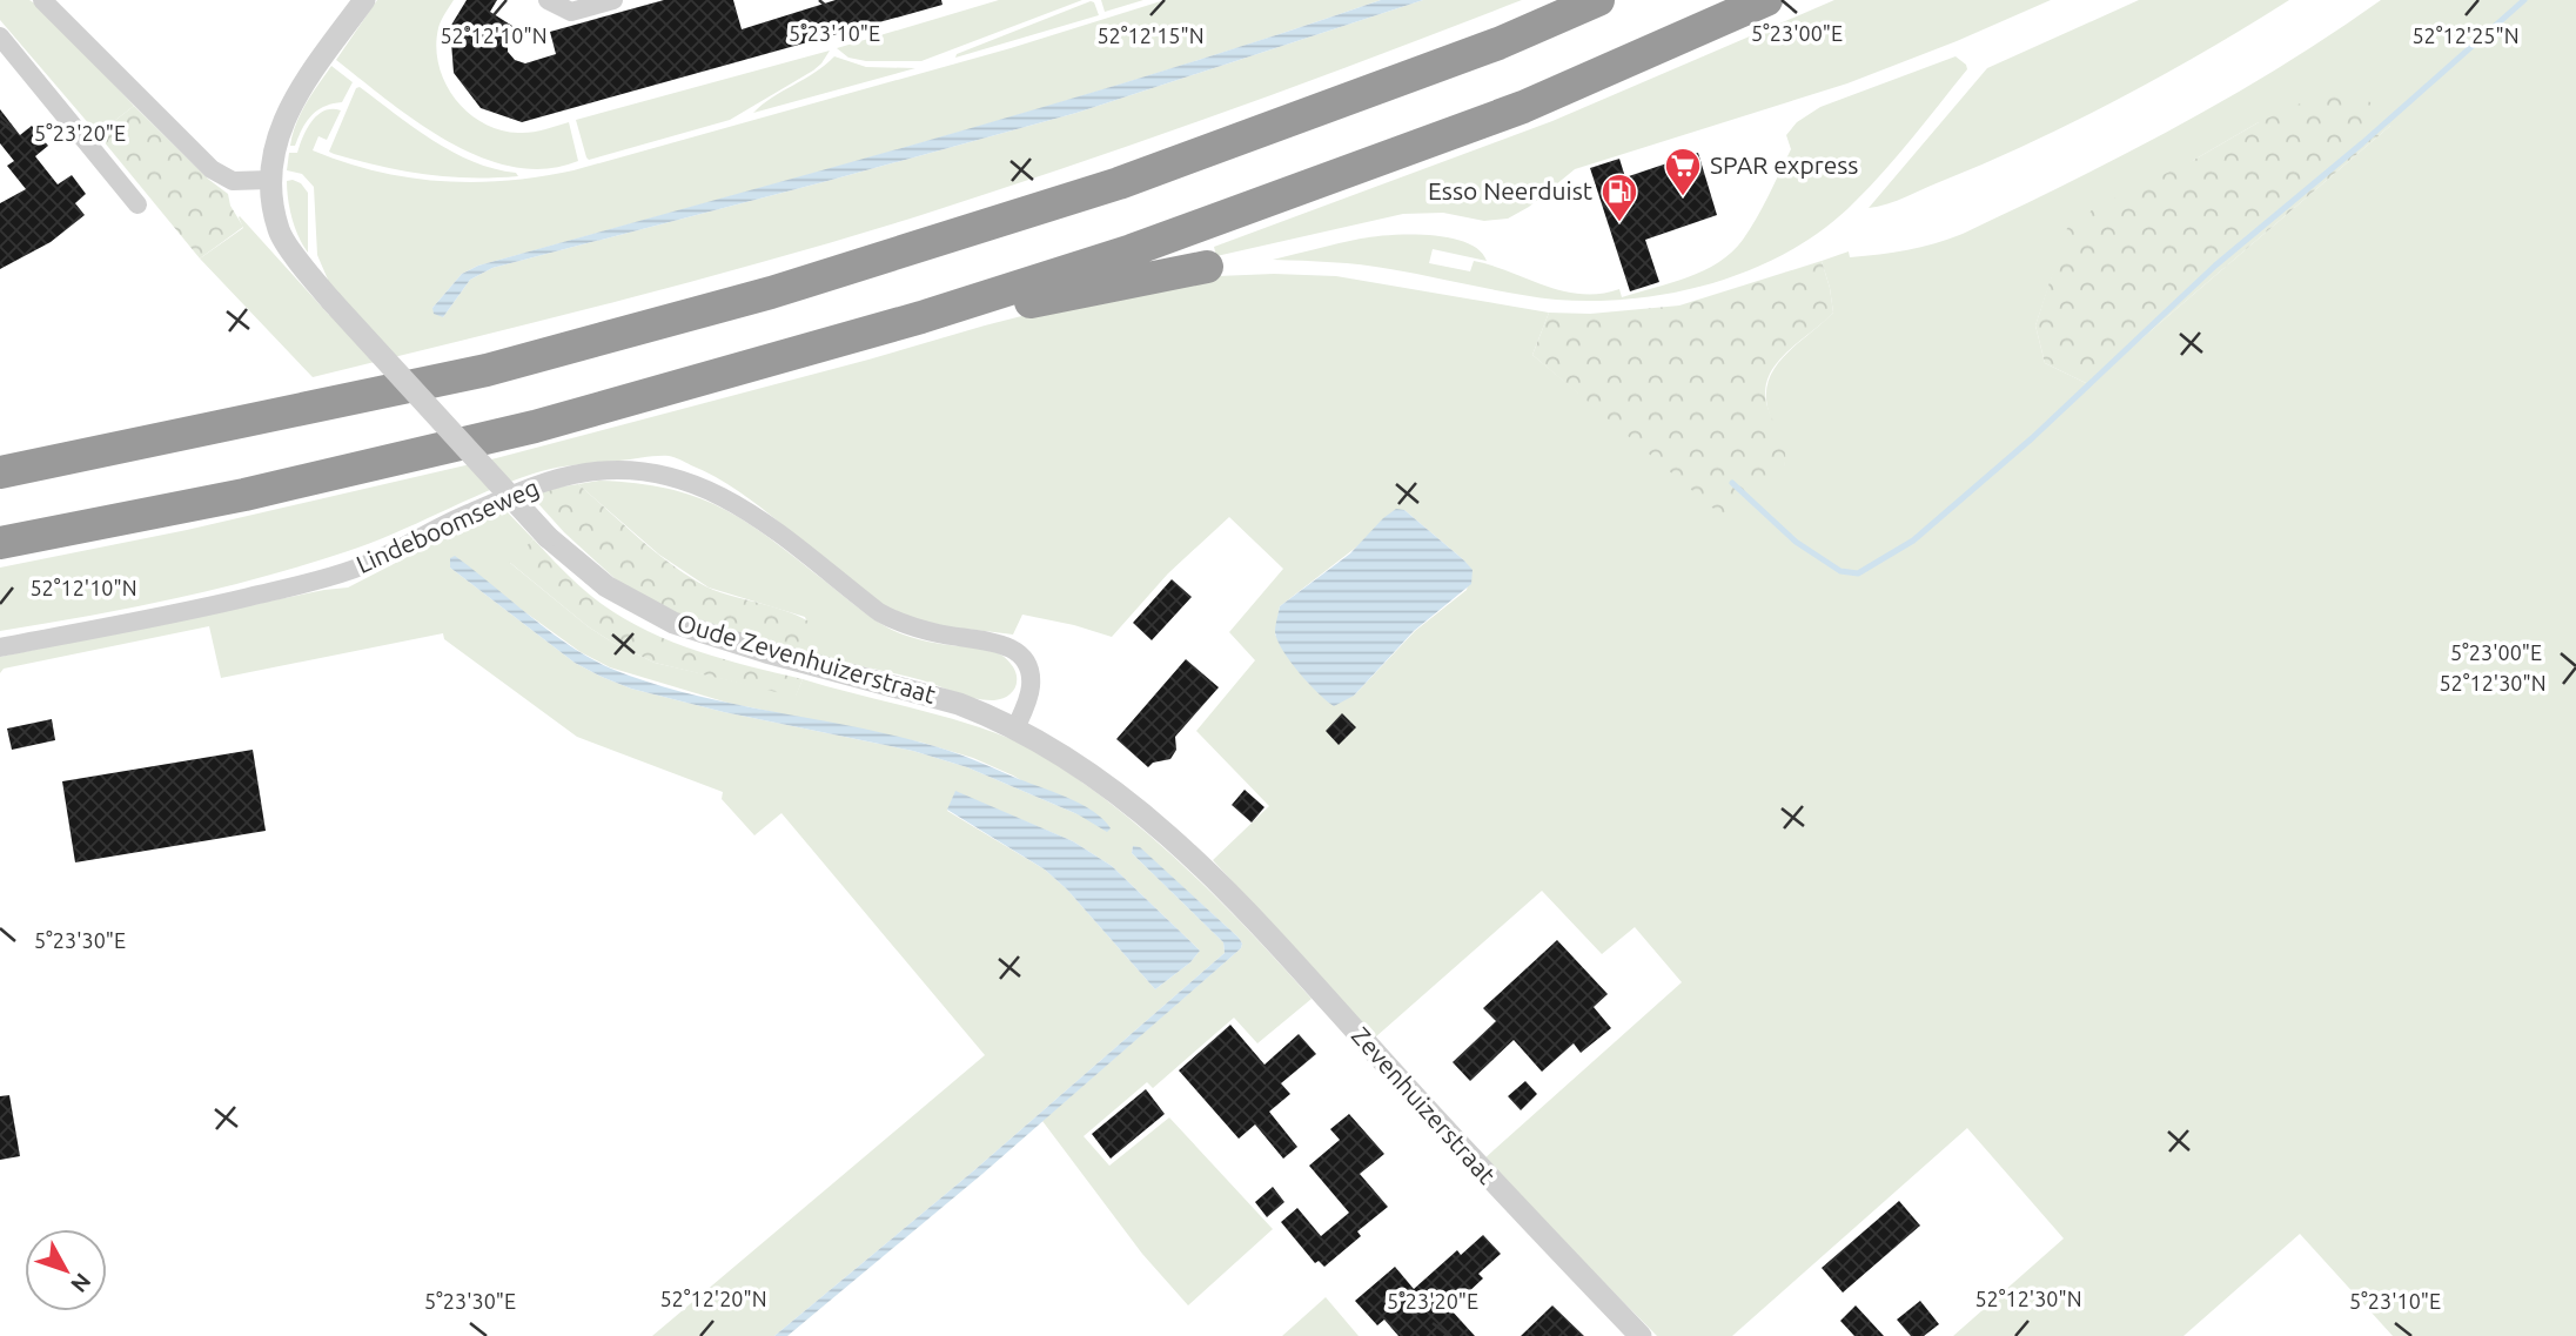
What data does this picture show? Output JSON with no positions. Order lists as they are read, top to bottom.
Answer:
{
  "streets": {
    "street": ["Lindeboomseweg", "Oude Zevenhuizerstraat", "Zevenhuizerstraat"]
  },
  "crossings": [
    ["Lindeboomseweg", "Oude Zevenhuizerstraat"],
    ["Oude Zevenhuizerstraat", "Zevenhuizerstraat"]
  ],
  "places": {
    "supermarket": ["SPAR express"],
    "fuel station": ["Esso Neerduist"]
  },
  "north": "bottom right",
  "coordinates": [
    "5°23'10\"E",
    "5°23'00\"E",
    "52°12'10\"N",
    "52°12'15\"N",
    "52°12'25\"N",
    "5°23'20\"E",
    "52°12'30\"N",
    "5°23'30\"E",
    "52°12'20\"N"
  ]
}
